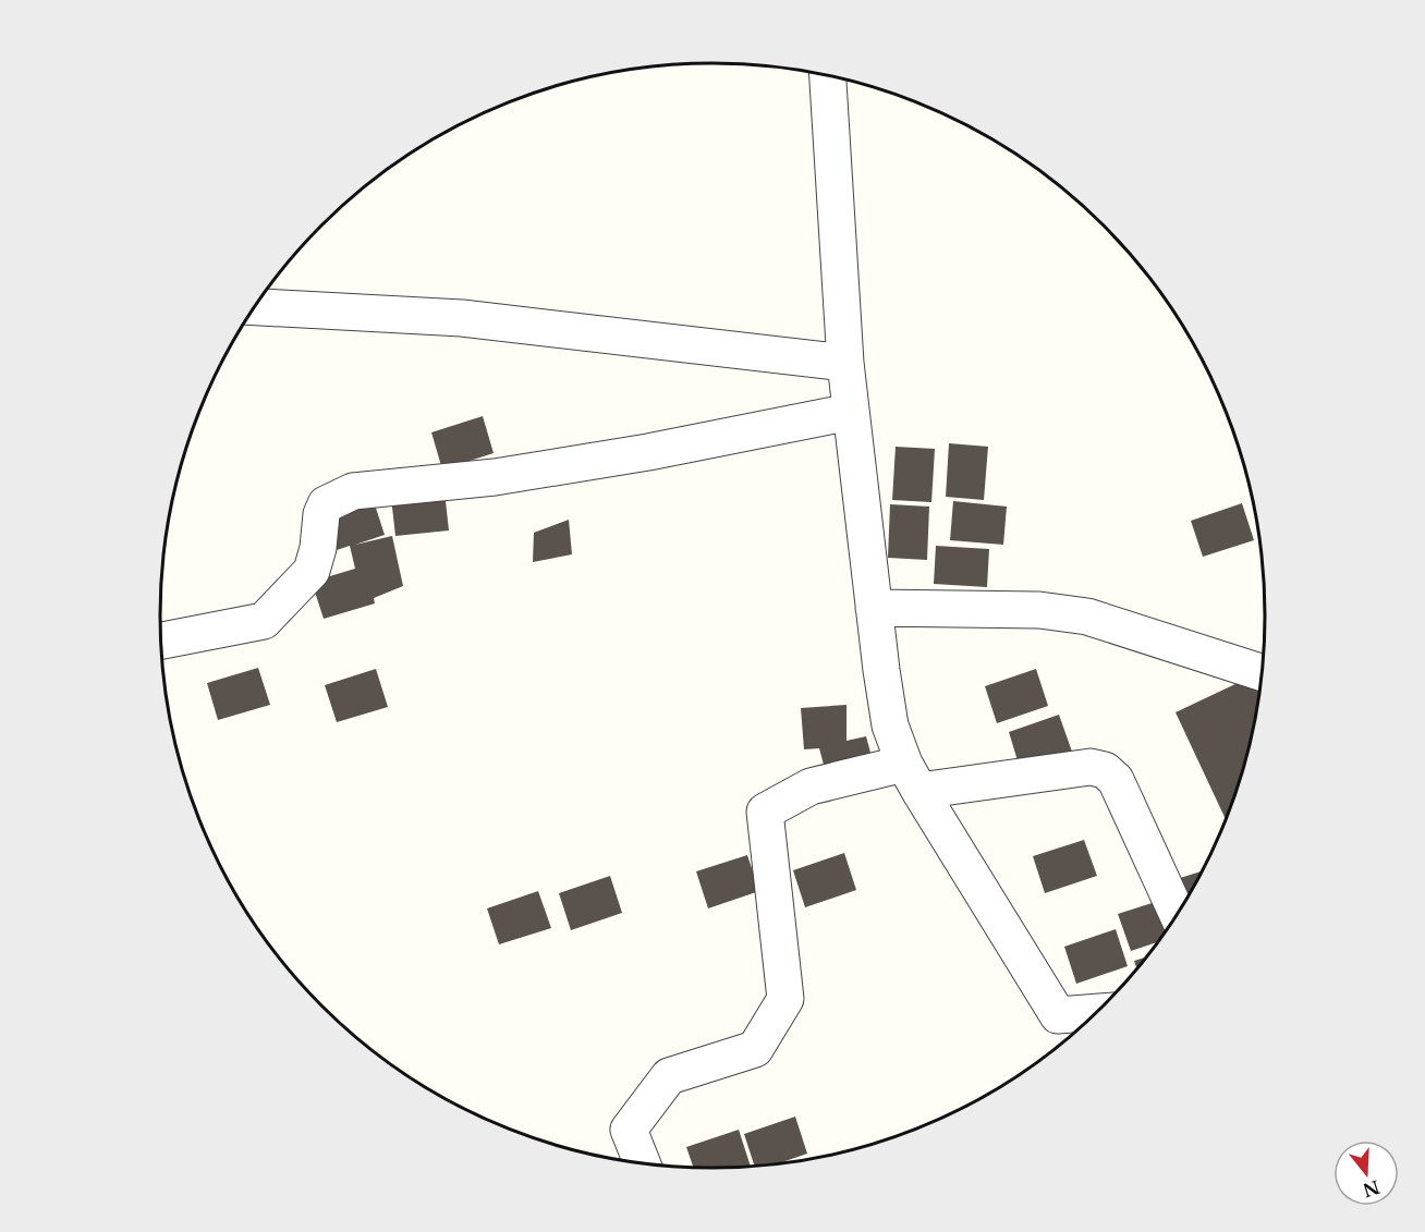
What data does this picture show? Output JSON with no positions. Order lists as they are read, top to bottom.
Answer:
{
  "north": "bottom"
}
